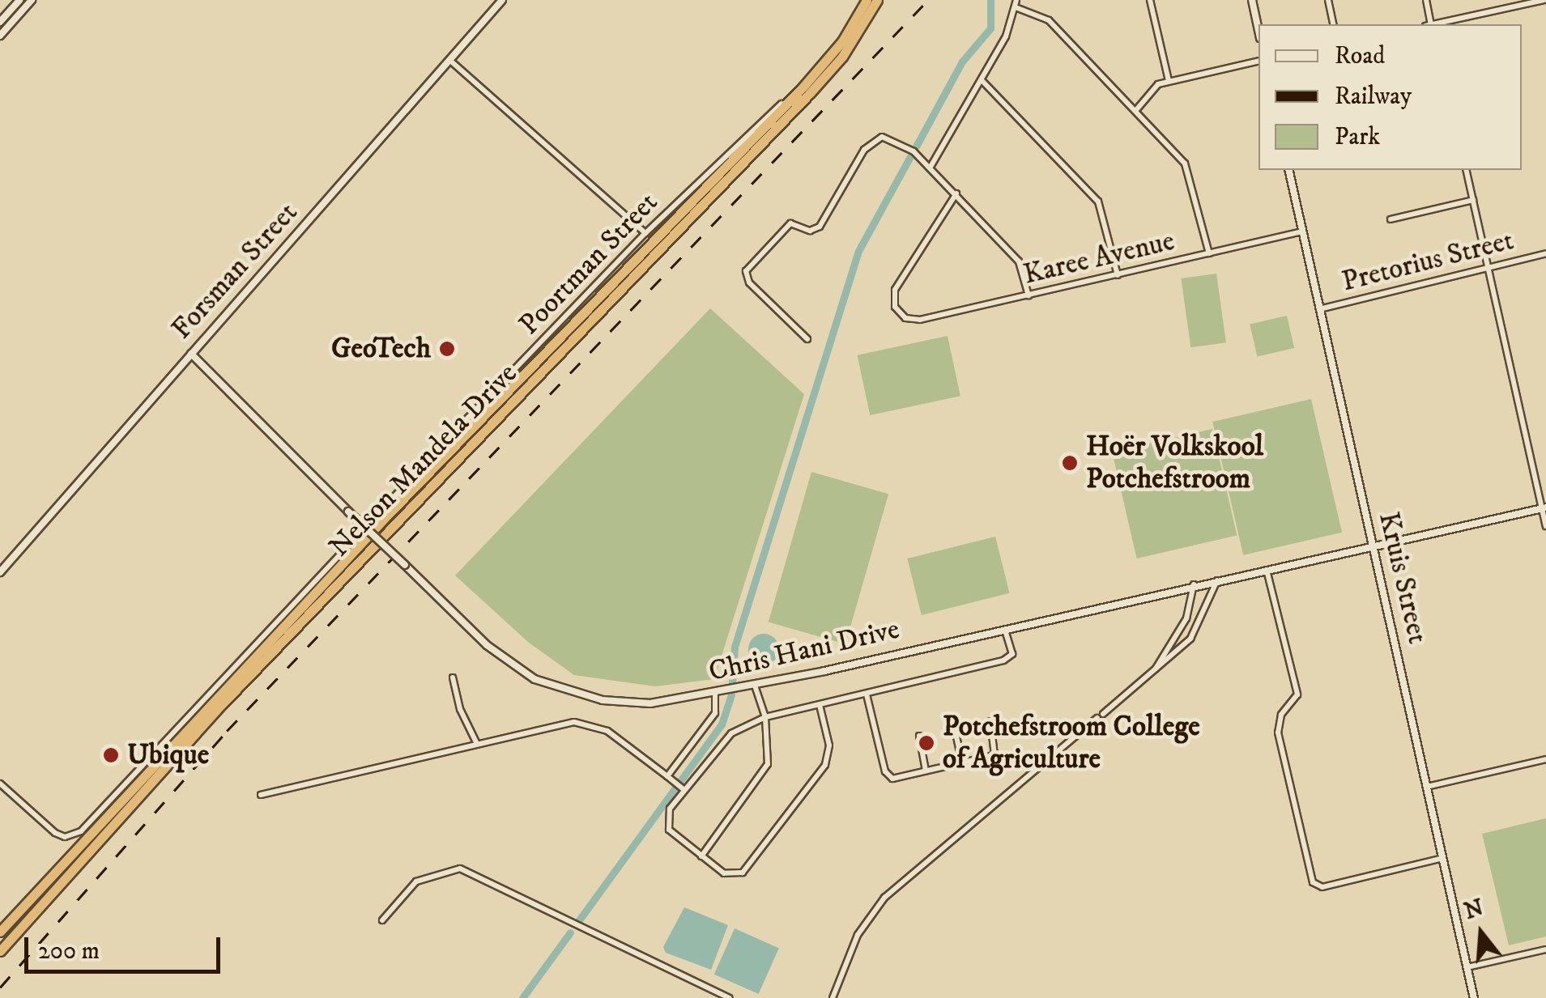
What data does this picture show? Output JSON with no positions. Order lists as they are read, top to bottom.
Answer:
{
  "streets": {
    "highway": ["Nelson Mandela Drive"],
    "street": [
      "Karee Avenue",
      "Pretorius Street",
      "Poortman Street",
      "Forsman Street",
      "Kruis Street",
      "Chris Hani Drive"
    ]
  },
  "crossings": [
    ["Karee Avenue", "Kruis Street"],
    ["Pretorius Street", "Kruis Street"],
    ["Poortman Street", "Nelson Mandela Drive"],
    ["Forsman Street", "Chris Hani Drive"],
    ["Kruis Street", "Chris Hani Drive"]
  ],
  "places": [
    "GeoTech",
    "Hoër Volkskool Potchefstroom",
    "Potchefstroom College of Agriculture",
    "Ubique"
  ],
  "legend": ["Road", "Railway", "Park"],
  "scale_bar": "200 m",
  "north": "top"
}
